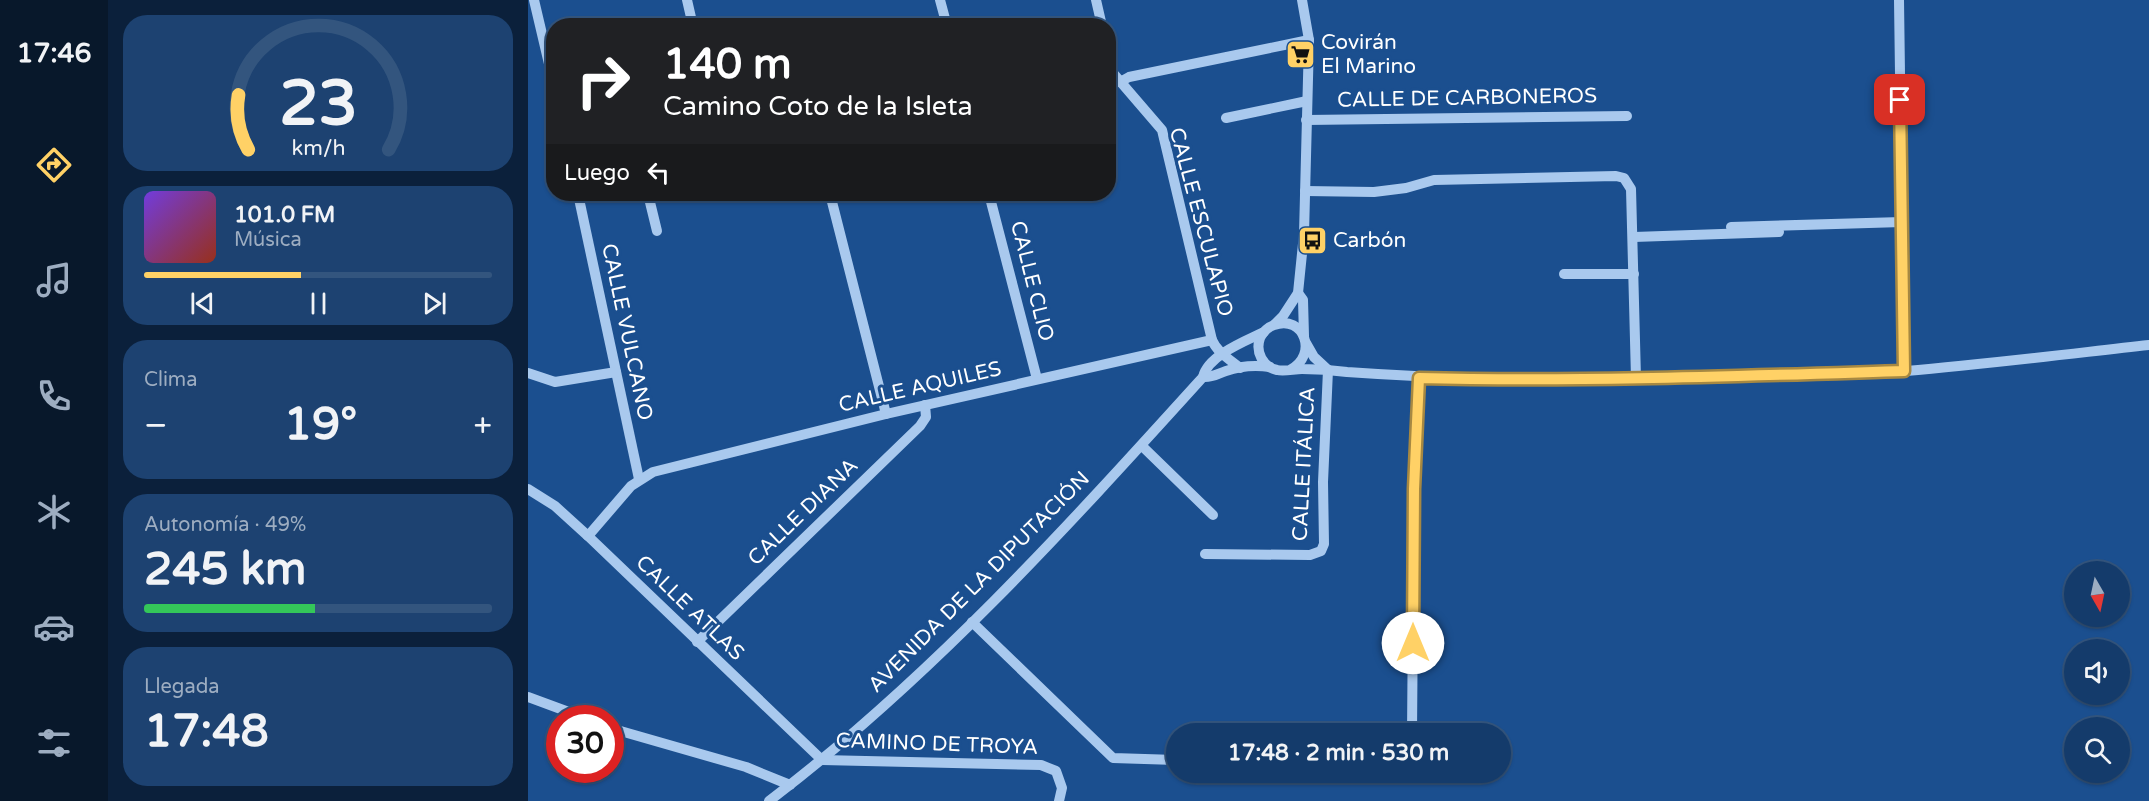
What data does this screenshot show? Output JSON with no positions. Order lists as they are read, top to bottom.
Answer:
{
  "streets": {
    "street": [
      "CALLE DE CARBONEROS",
      "CALLE ESCULAPIO",
      "CALLE CLIO",
      "CALLE VULCANO",
      "CALLE AQUILES",
      "CALLE ITÁLICA",
      "CALLE DIANA",
      "AVENIDA DE LA DIPUTACIÓN",
      "CALLE ATLAS",
      "CAMINO DE TROYA"
    ]
  },
  "crossings": [
    ["CALLE ESCULAPIO", "CALLE AQUILES"],
    ["CALLE ESCULAPIO", "AVENIDA DE LA DIPUTACIÓN"],
    ["CALLE CLIO", "CALLE AQUILES"],
    ["CALLE VULCANO", "CALLE AQUILES"],
    ["CALLE AQUILES", "CALLE DIANA"],
    ["CALLE DIANA", "CALLE ATLAS"],
    ["AVENIDA DE LA DIPUTACIÓN", "CALLE ATLAS"],
    ["AVENIDA DE LA DIPUTACIÓN", "CAMINO DE TROYA"],
    ["CALLE ATLAS", "CAMINO DE TROYA"]
  ],
  "places": {
    "supermarket": ["Covirán El Marino"],
    "bus stop": ["Carbón"]
  },
  "north": "bottom",
  "page": {
    "tabs": "17:46",
    "turn": ["140 m", "Camino Coto de la Isleta"],
    "then": "Luego",
    "song": ["101.0 FM", "Música"],
    "tile": [
      "Clima",
      ["Autonomía · 49%", "245 km"],
      ["Llegada", "17:48"]
    ],
    "heat": ["−", "19°", "+"],
    "limit": "30",
    "trip": "17:48 · 2 min · 530 m",
    "gauge": ["23", "km/h"]
  }
}
